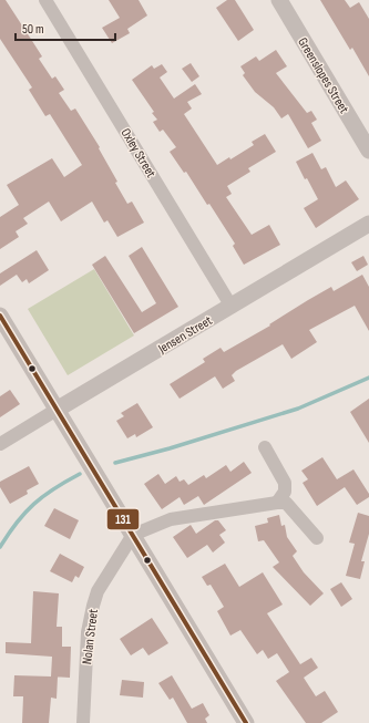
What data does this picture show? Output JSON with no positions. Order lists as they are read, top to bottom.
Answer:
{
  "streets": {
    "street": [
      "Greenslopes Street",
      "Oxley Street",
      "Jensen Street",
      "Nolan Street"
    ]
  },
  "crossings": [
    ["Oxley Street", "Jensen Street"]
  ],
  "lines": ["transit line 131"],
  "scale_bar": "50 m"
}
